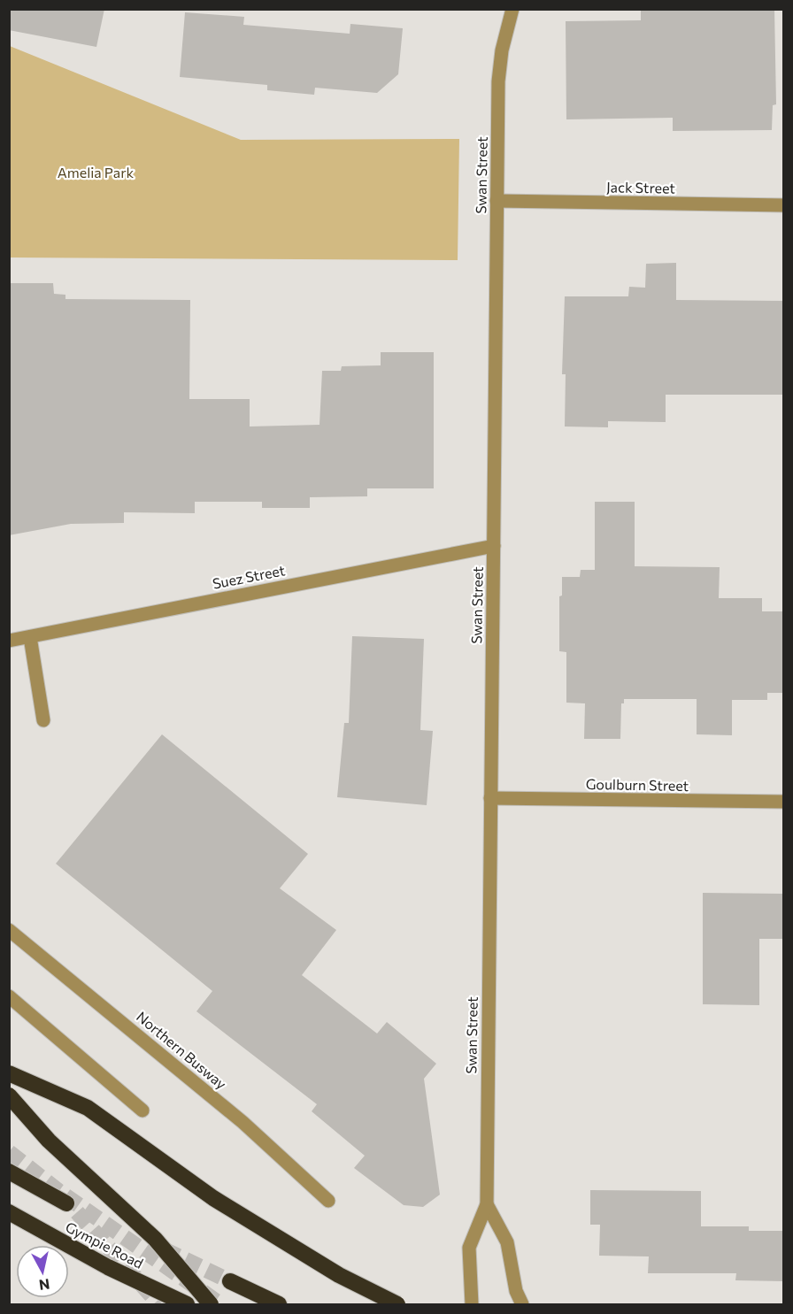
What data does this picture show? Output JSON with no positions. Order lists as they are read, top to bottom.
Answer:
{
  "streets": {
    "highway": ["Gympie Road"],
    "street": [
      "Swan Street",
      "Jack Street",
      "Suez Street",
      "Goulburn Street",
      "Northern Busway"
    ]
  },
  "crossings": [
    ["Swan Street", "Jack Street"],
    ["Swan Street", "Suez Street"],
    ["Swan Street", "Goulburn Street"]
  ],
  "parks": ["Amelia Park"],
  "north": "bottom"
}
